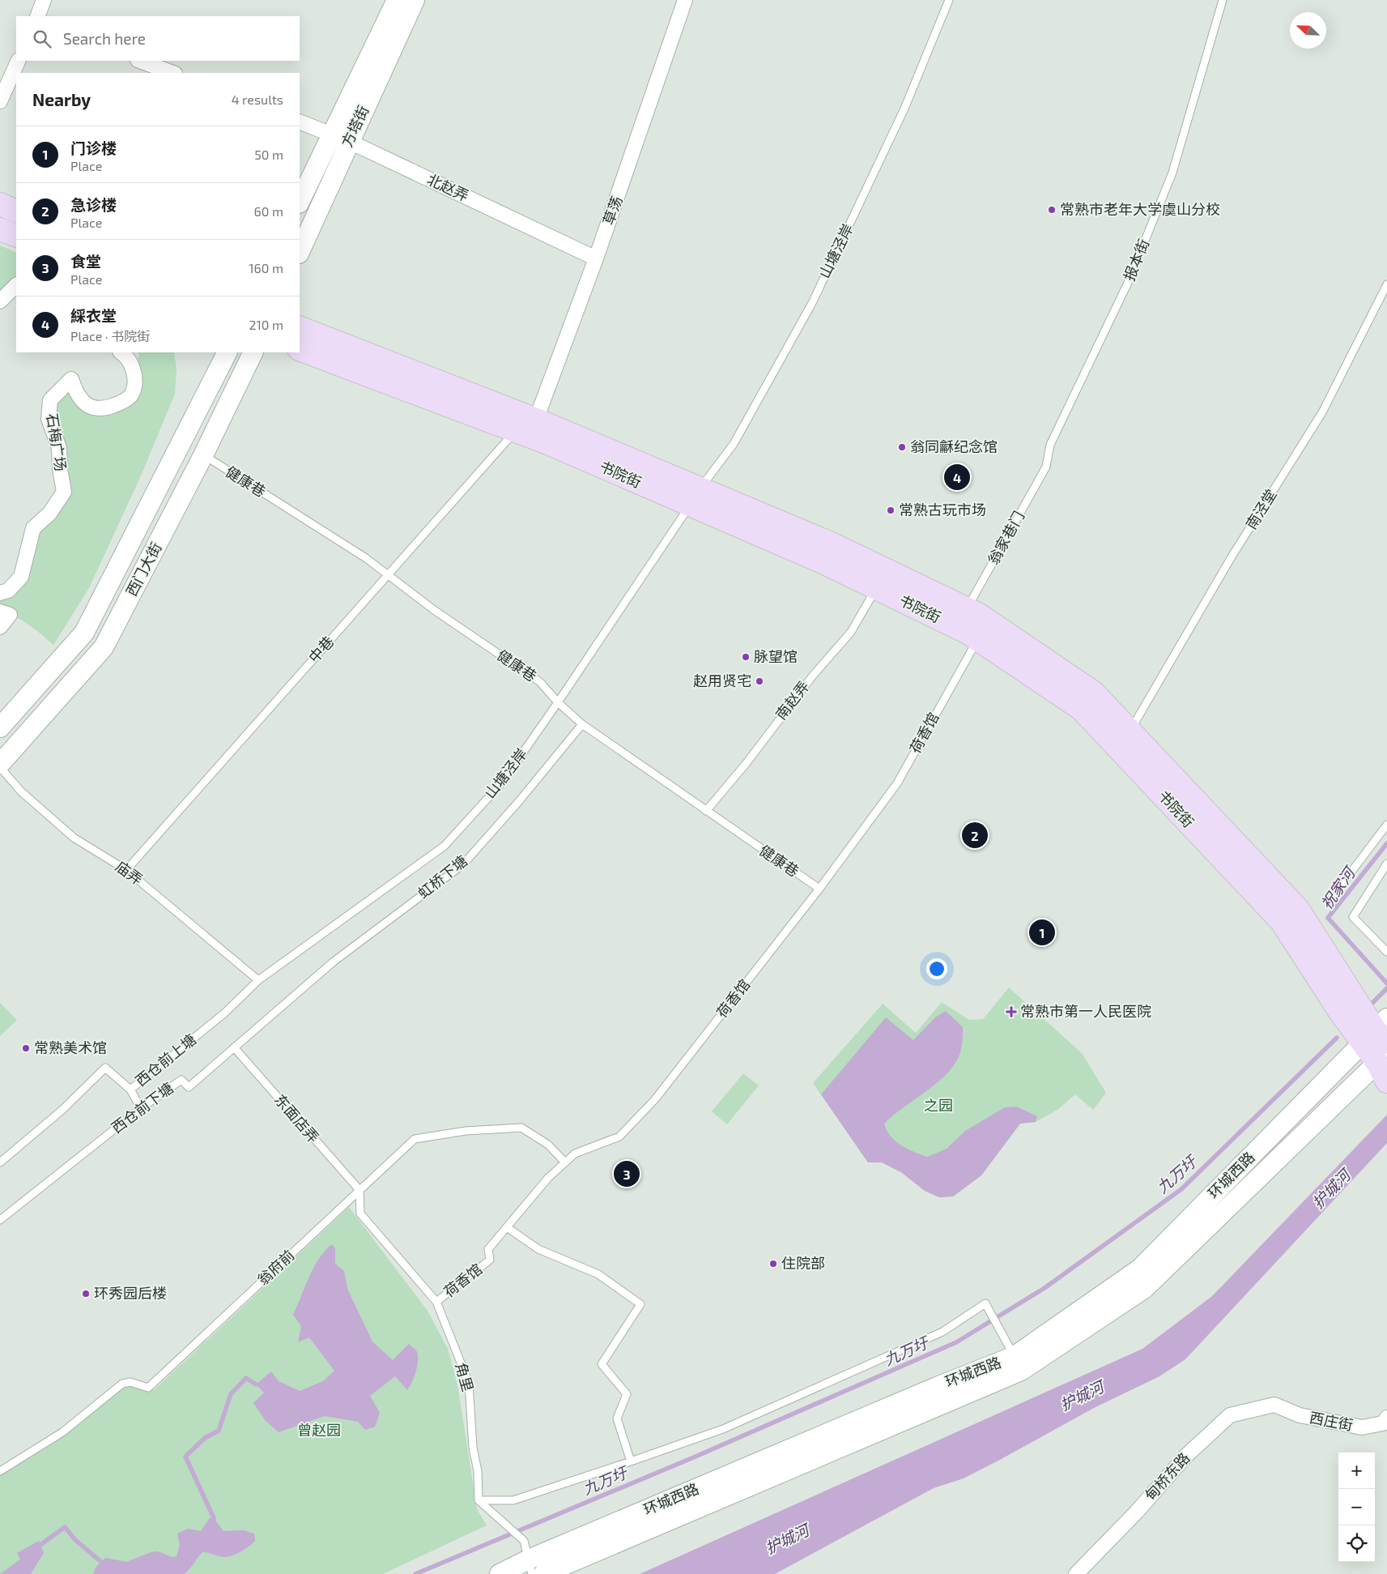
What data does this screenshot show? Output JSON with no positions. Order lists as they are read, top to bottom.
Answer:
{
  "streets": {
    "main road": [
      "方塔街",
      "书院街",
      "西门大街",
      "环城西路"
    ],
    "street": [
      "北赵弄",
      "草荡",
      "石梅广场",
      "西庄街",
      "甸桥东路"
    ],
    "lane": [
      "山塘泾岸",
      "报本街",
      "健康巷",
      "南泾堂",
      "翁家巷门",
      "中巷",
      "南赵弄",
      "荷香馆",
      "庙弄",
      "虹桥下塘",
      "西仓前上塘",
      "西仓前下塘",
      "东面店弄",
      "翁府前",
      "角里"
    ]
  },
  "crossings": [
    ["方塔街", "北赵弄"],
    ["北赵弄", "草荡"],
    ["草荡", "书院街"],
    ["山塘泾岸", "书院街"],
    ["山塘泾岸", "健康巷"],
    ["山塘泾岸", "庙弄"],
    ["山塘泾岸", "西仓前上塘"],
    ["报本街", "翁家巷门"],
    ["书院街", "南泾堂"],
    ["书院街", "翁家巷门"],
    ["书院街", "中巷"],
    ["书院街", "南赵弄"],
    ["书院街", "荷香馆"],
    ["书院街", "环城西路"],
    ["健康巷", "西门大街"],
    ["健康巷", "中巷"],
    ["健康巷", "南赵弄"],
    ["健康巷", "荷香馆"],
    ["健康巷", "虹桥下塘"],
    ["中巷", "庙弄"],
    ["荷香馆", "翁府前"],
    ["荷香馆", "角里"],
    ["庙弄", "西仓前上塘"],
    ["虹桥下塘", "西仓前下塘"],
    ["西仓前下塘", "东面店弄"],
    ["东面店弄", "翁府前"],
    ["东面店弄", "角里"],
    ["翁府前", "角里"],
    ["西庄街", "甸桥东路"]
  ],
  "water": ["祝家河", "九万圩", "护城河"],
  "parks": ["之园", "曾赵园"],
  "places": {
    "other": [
      "常熟市老年大学虞山分校",
      "翁同龢纪念馆",
      "常熟古玩市场",
      "脉望馆",
      "赵用贤宅",
      "常熟美术馆",
      "住院部",
      "环秀园后楼"
    ],
    "health": ["常熟市第一人民医院"]
  },
  "north": "top left",
  "page": {
    "search": "Search here",
    "heading": ["Nearby", "4 results"],
    "list": [
      {
        "mark": "1",
        "name": "门诊楼",
        "note": "Place",
        "value": "50 m"
      },
      {
        "mark": "2",
        "name": "急诊楼",
        "note": "Place",
        "value": "60 m"
      },
      {
        "mark": "3",
        "name": "食堂",
        "note": "Place",
        "value": "160 m"
      },
      {
        "mark": "4",
        "name": "綵衣堂",
        "note": "Place · 书院街",
        "value": "210 m"
      }
    ],
    "pins": [
      "4",
      "2",
      "1",
      "3"
    ],
    "map_buttons": ["+", "−"]
  }
}
